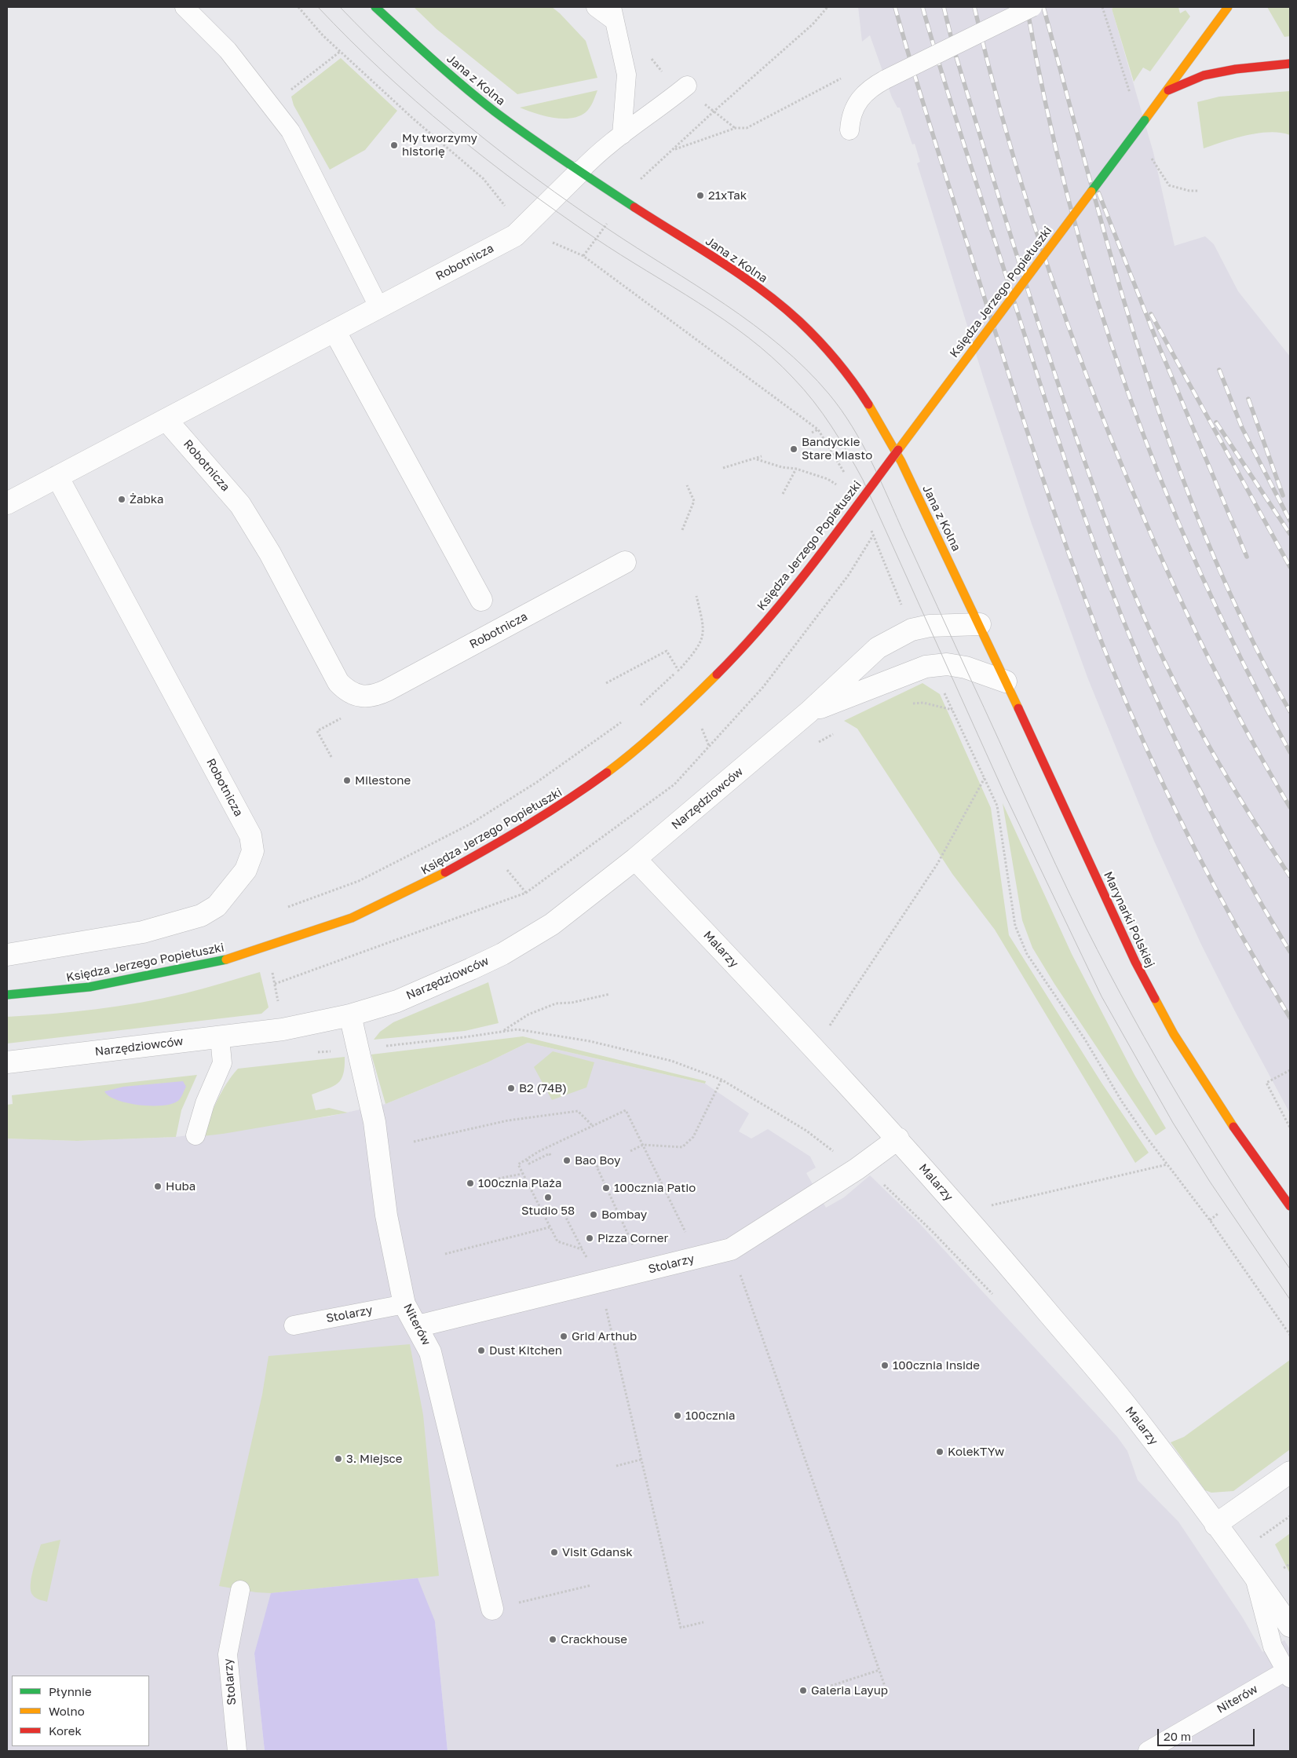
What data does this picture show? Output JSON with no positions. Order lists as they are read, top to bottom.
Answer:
{
  "streets": {
    "street": [
      "Jana z Kolna",
      "Robotnicza",
      "Księdza Jerzego Popiełuszki",
      "Narzędziowców",
      "Marynarki Polskiej",
      "Malarzy",
      "Stolarzy",
      "Niterów"
    ]
  },
  "crossings": [
    ["Jana z Kolna", "Robotnicza"],
    ["Jana z Kolna", "Narzędziowców"],
    ["Jana z Kolna", "Marynarki Polskiej"],
    ["Narzędziowców", "Marynarki Polskiej"],
    ["Narzędziowców", "Malarzy"],
    ["Narzędziowców", "Niterów"],
    ["Malarzy", "Stolarzy"],
    ["Stolarzy", "Niterów"]
  ],
  "places": [
    "My tworzymy historię",
    "21xTak",
    "Bandyckie Stare Miasto",
    "Żabka",
    "Milestone",
    "B2 (74B)",
    "Bao Boy",
    "100cznia Plaża",
    "Huba",
    "100cznia Patio",
    "Studio 58",
    "Bombay",
    "Pizza Corner",
    "Grid Arthub",
    "Dust Kitchen",
    "100cznia Inside",
    "100cznia",
    "KolekTYw",
    "3. Miejsce",
    "Visit Gdansk",
    "Crackhouse",
    "Galeria Layup"
  ],
  "legend": ["Płynnie", "Wolno", "Korek"],
  "scale_bar": "20 m"
}
